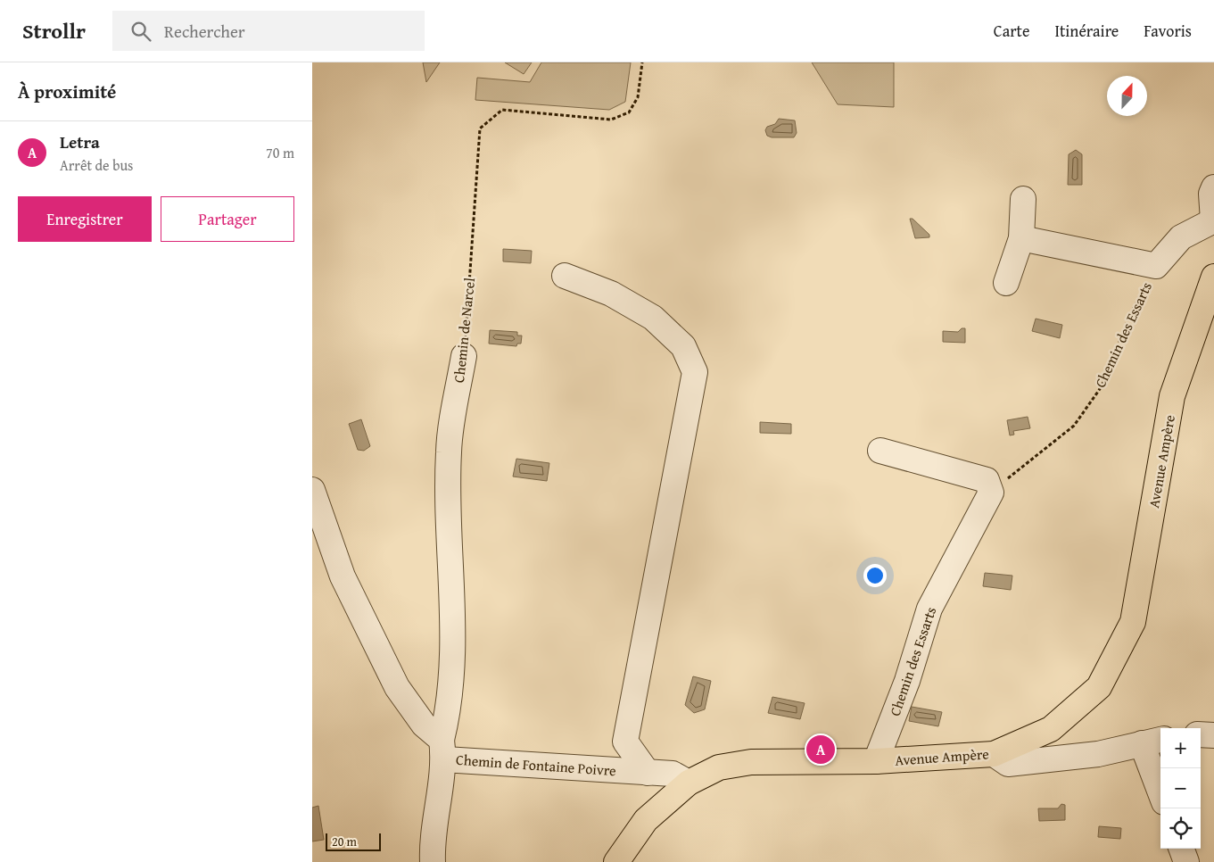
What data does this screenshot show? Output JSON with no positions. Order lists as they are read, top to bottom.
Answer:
{
  "streets": {
    "main road": ["Avenue Ampère"],
    "street": ["Chemin de Narcel", "Chemin des Essarts", "Chemin de Fontaine Poivre"]
  },
  "crossings": [
    ["Chemin de Narcel", "Chemin de Fontaine Poivre"],
    ["Chemin des Essarts", "Avenue Ampère"],
    ["Avenue Ampère", "Chemin de Fontaine Poivre"]
  ],
  "scale_bar": "20 m",
  "north": "top",
  "page": {
    "header": "Strollr",
    "search": "Rechercher",
    "nav": ["Carte", "Itinéraire", "Favoris"],
    "heading": "À proximité",
    "list": [
      {
        "mark": "A",
        "name": "Letra",
        "note": "Arrêt de bus",
        "value": "70 m"
      }
    ],
    "buttons": ["Enregistrer", "Partager"],
    "map_buttons": ["+", "−"],
    "pins": "A",
    "scale": "20 m"
  }
}
